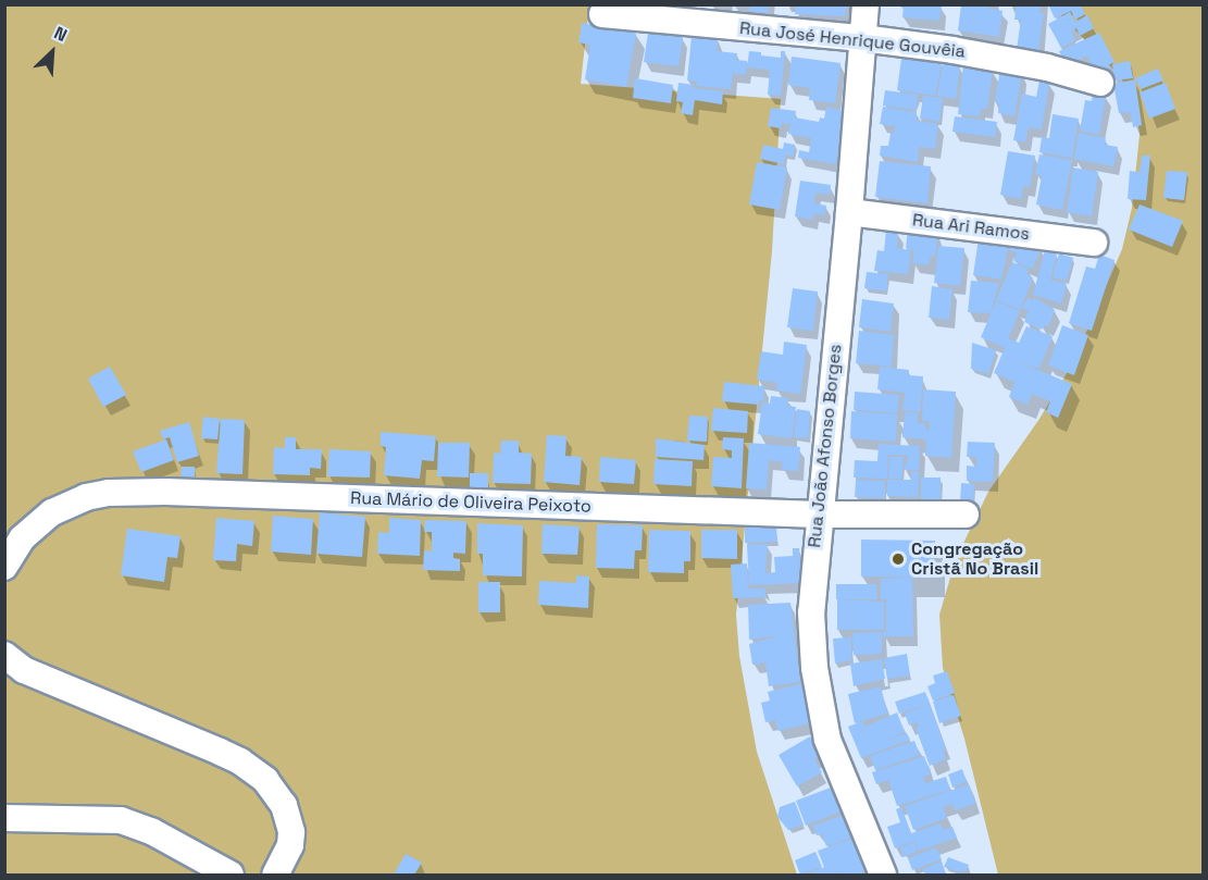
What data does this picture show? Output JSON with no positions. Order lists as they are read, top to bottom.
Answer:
{
  "streets": {
    "street": [
      "Rua José Henrique Gouvêia",
      "Rua Ari Ramos",
      "Rua João Afonso Borges",
      "Rua Mário de Oliveira Peixoto"
    ]
  },
  "crossings": [
    ["Rua José Henrique Gouvêia", "Rua João Afonso Borges"],
    ["Rua Ari Ramos", "Rua João Afonso Borges"],
    ["Rua João Afonso Borges", "Rua Mário de Oliveira Peixoto"]
  ],
  "places": ["Congregação Cristã No Brasil"],
  "north": "top right"
}
